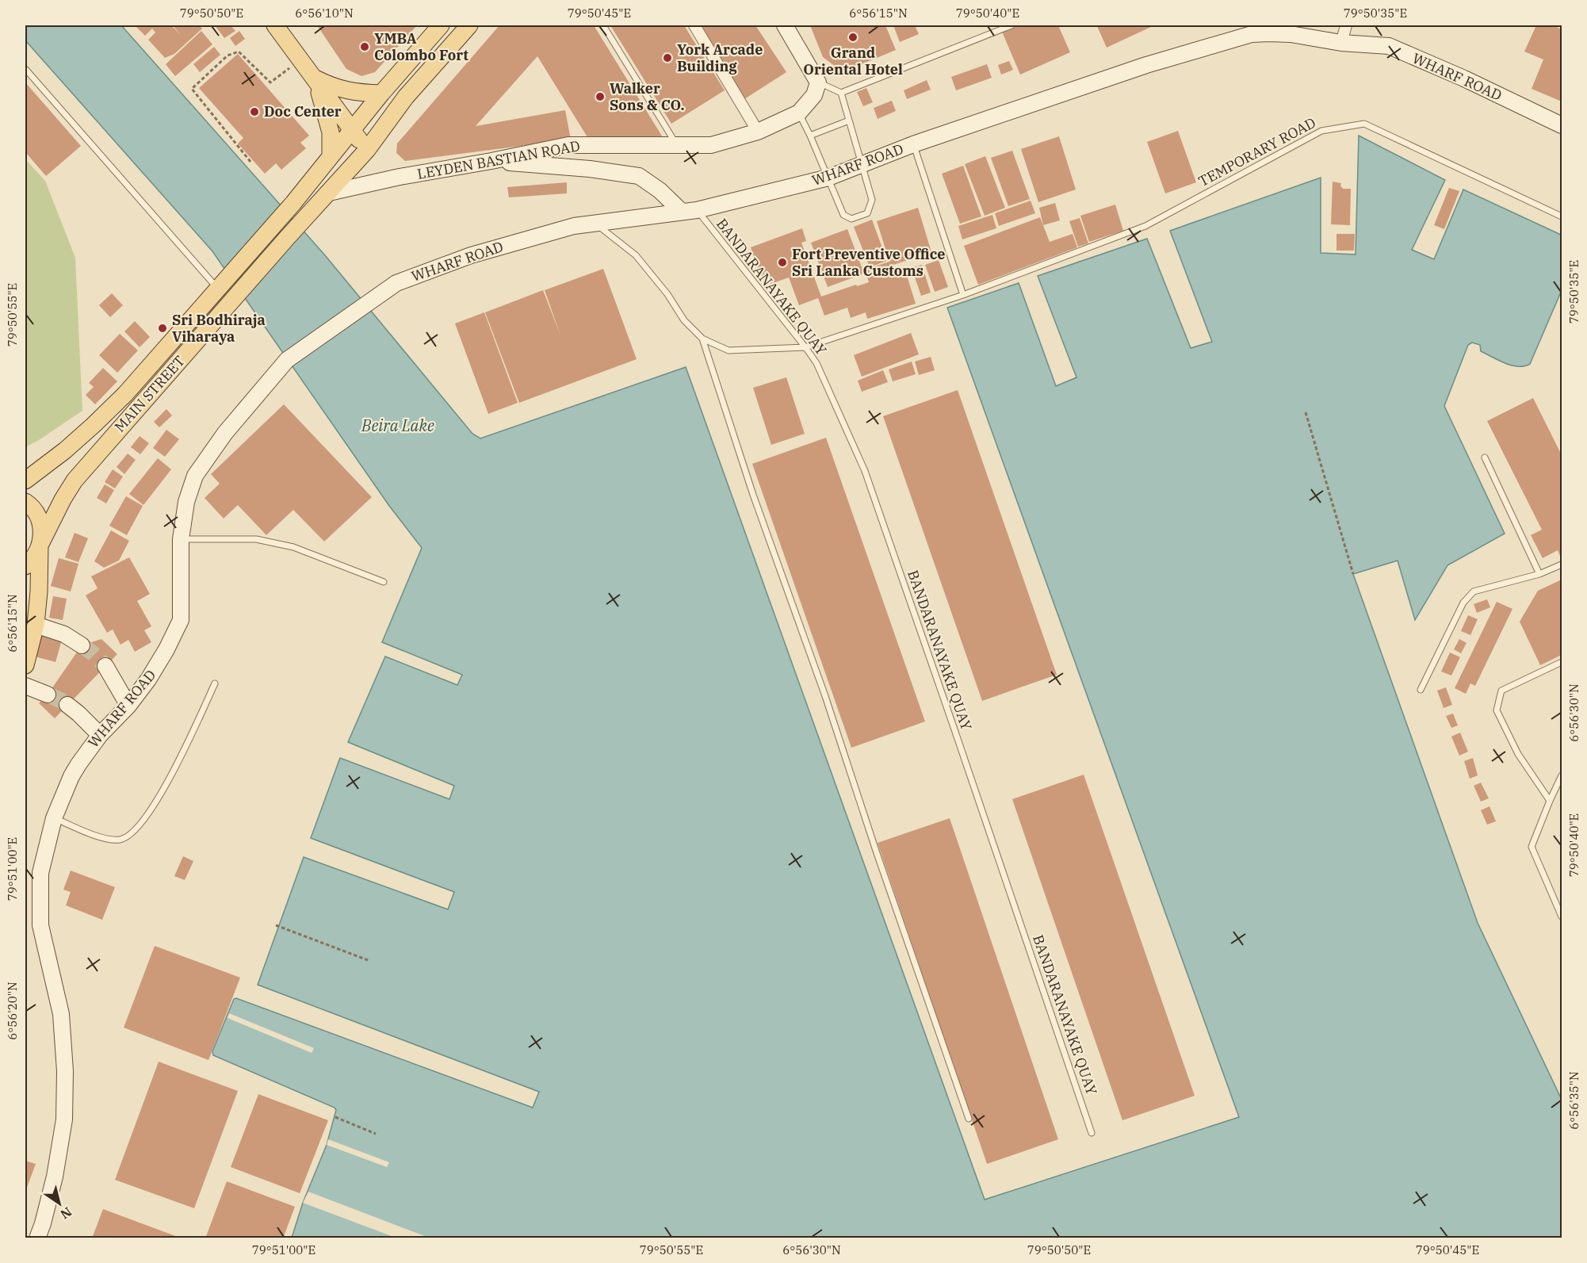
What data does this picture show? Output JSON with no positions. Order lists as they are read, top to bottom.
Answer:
{
  "streets": {
    "main road": ["WHARF ROAD", "LEYDEN BASTIAN ROAD", "MAIN STREET"],
    "lane": ["TEMPORARY ROAD", "BANDARANAYAKE QUAY"]
  },
  "crossings": [
    ["WHARF ROAD", "BANDARANAYAKE QUAY"],
    ["TEMPORARY ROAD", "BANDARANAYAKE QUAY"],
    ["LEYDEN BASTIAN ROAD", "MAIN STREET"]
  ],
  "water": ["Beira Lake"],
  "places": [
    "Grand Oriental Hotel",
    "YMBA Colombo Fort",
    "York Arcade Building",
    "Walker Sons & CO.",
    "Doc Center",
    "Fort Preventive Office Sri Lanka Customs",
    "Sri Bodhiraja Viharaya"
  ],
  "north": "bottom right",
  "coordinates": [
    "79°50'50\"E",
    "6°56'10\"N",
    "79°50'45\"E",
    "6°56'15\"N",
    "79°50'40\"E",
    "79°50'35\"E",
    "79°50'55\"E",
    "6°56'30\"N",
    "79°51'00\"E",
    "6°56'20\"N",
    "6°56'35\"N"
  ]
}
